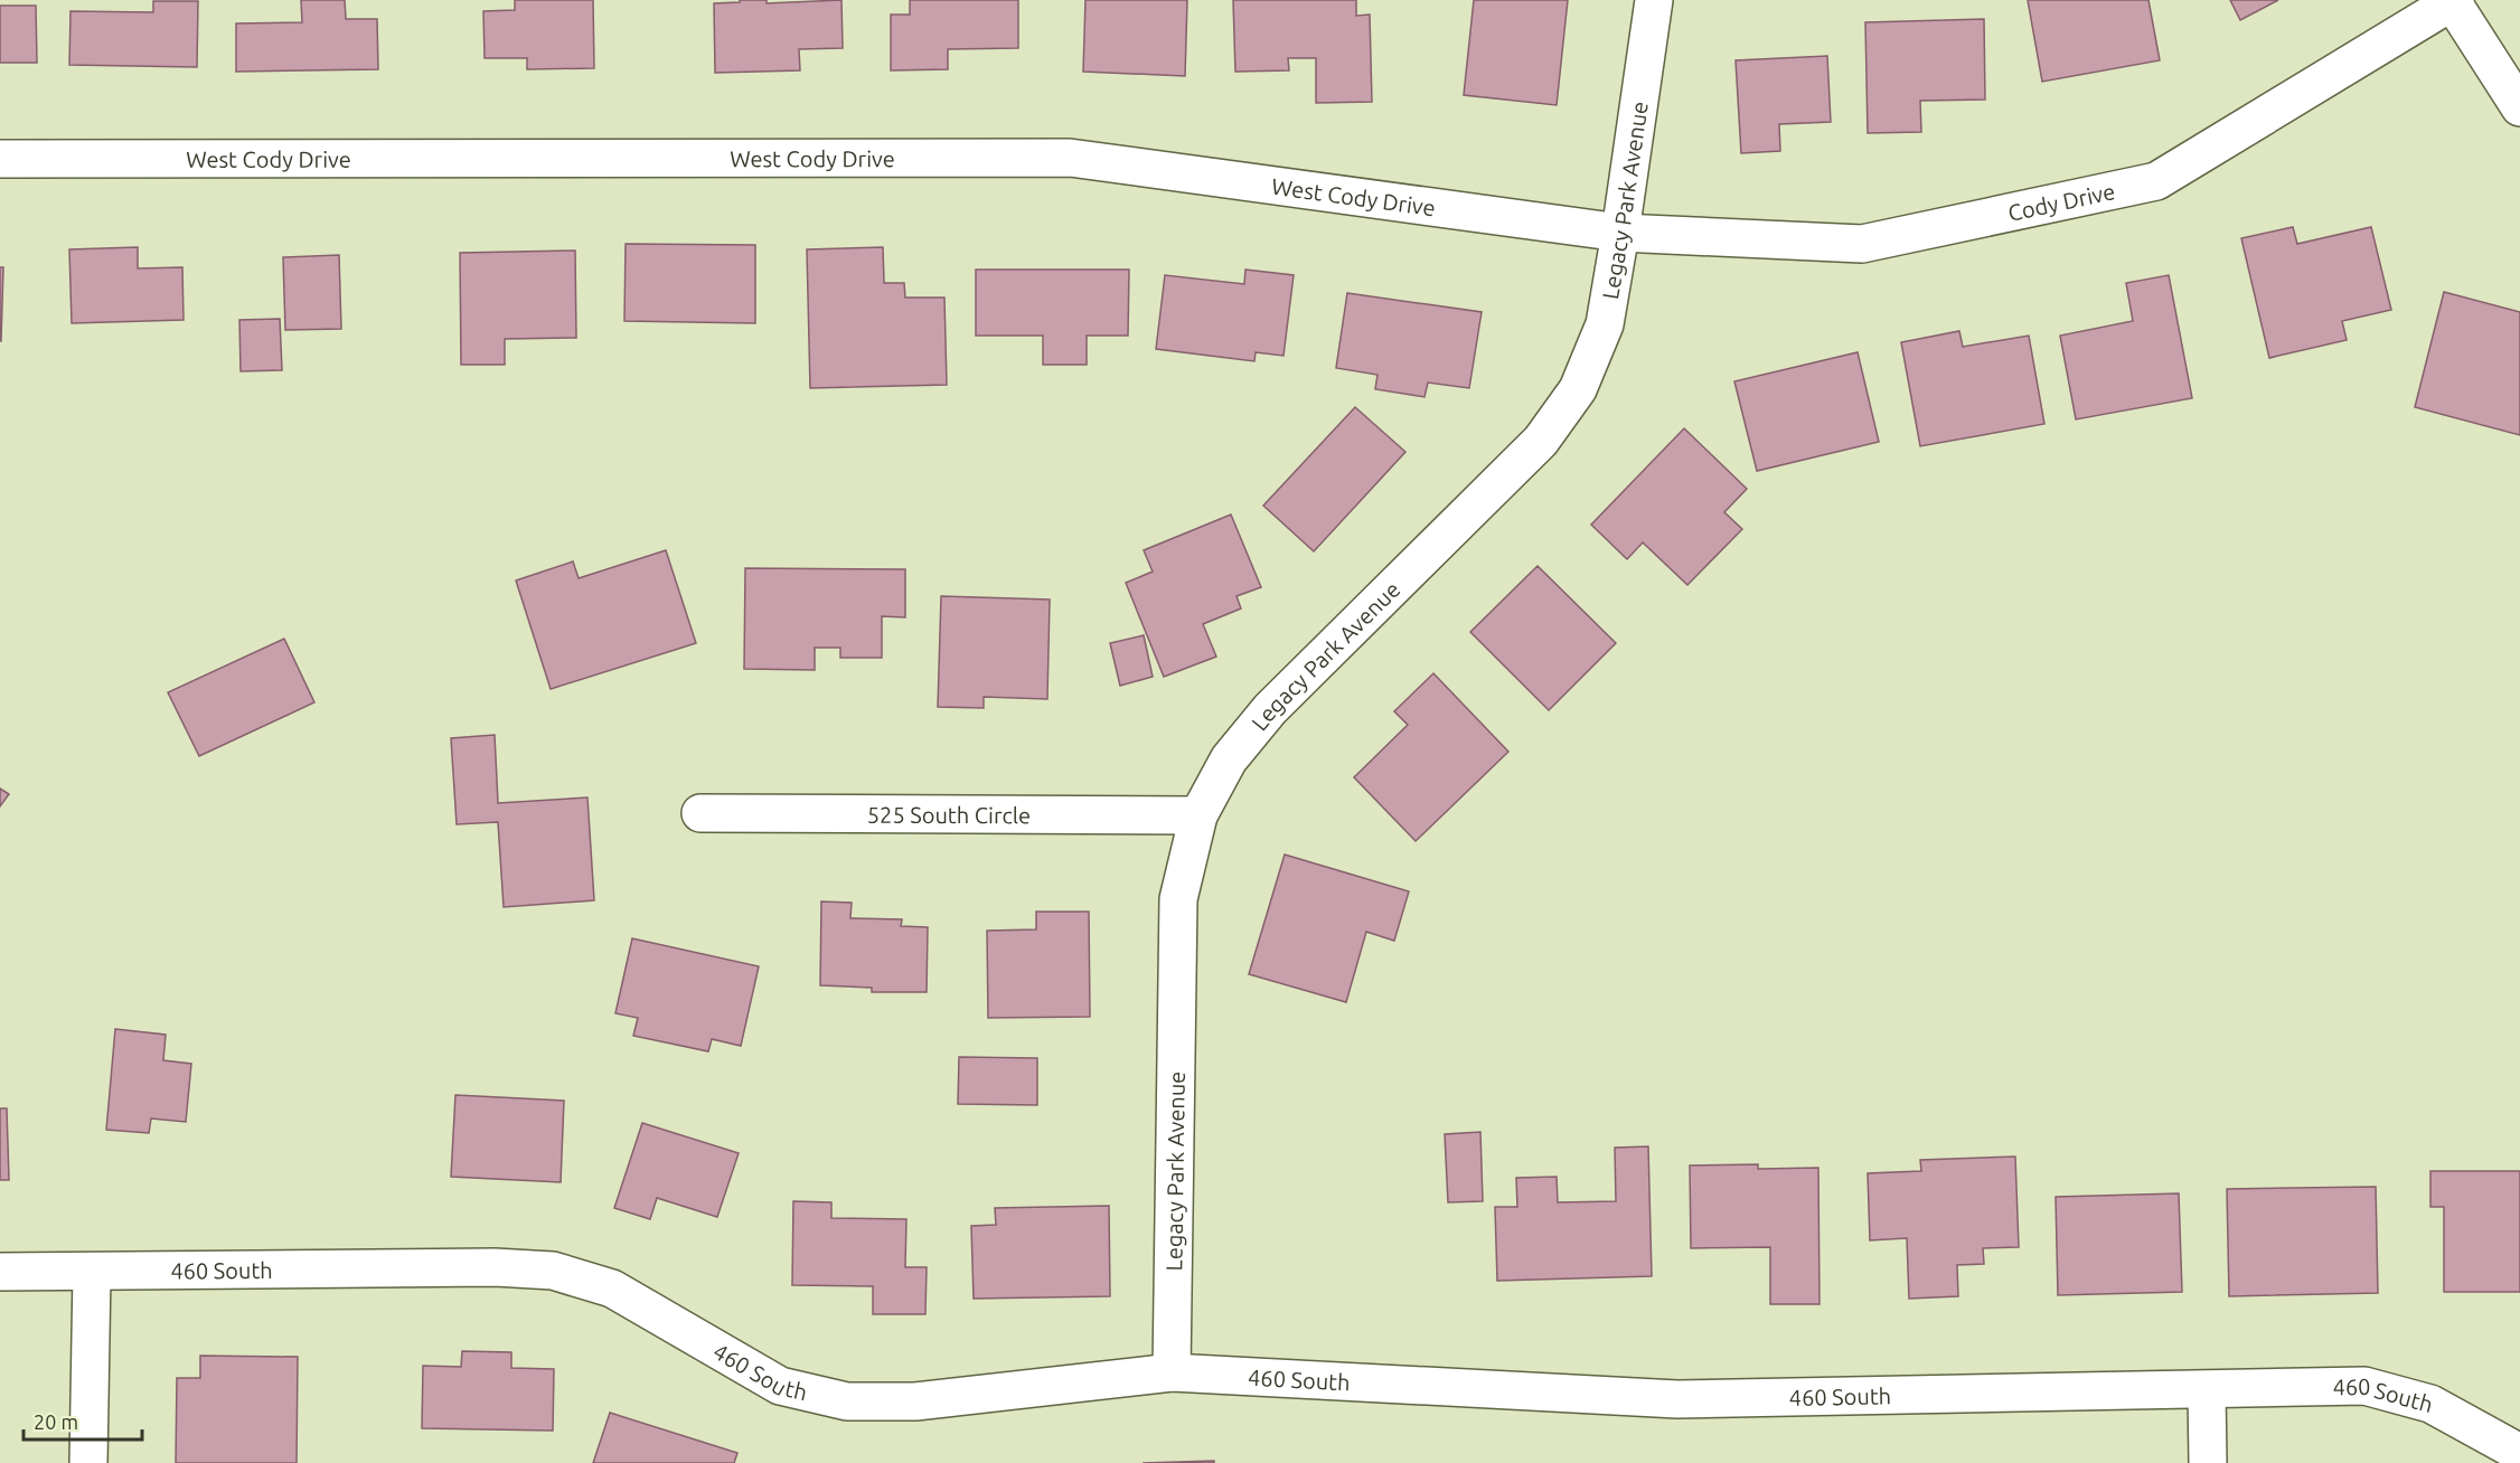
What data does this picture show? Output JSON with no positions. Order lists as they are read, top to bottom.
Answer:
{
  "streets": {
    "street": [
      "West Cody Drive",
      "Legacy Park Avenue",
      "Cody Drive",
      "525 South Circle",
      "460 South"
    ]
  },
  "crossings": [
    ["West Cody Drive", "Legacy Park Avenue"],
    ["West Cody Drive", "Cody Drive"],
    ["Legacy Park Avenue", "Cody Drive"],
    ["Legacy Park Avenue", "525 South Circle"],
    ["Legacy Park Avenue", "460 South"]
  ],
  "scale_bar": "20 m"
}
